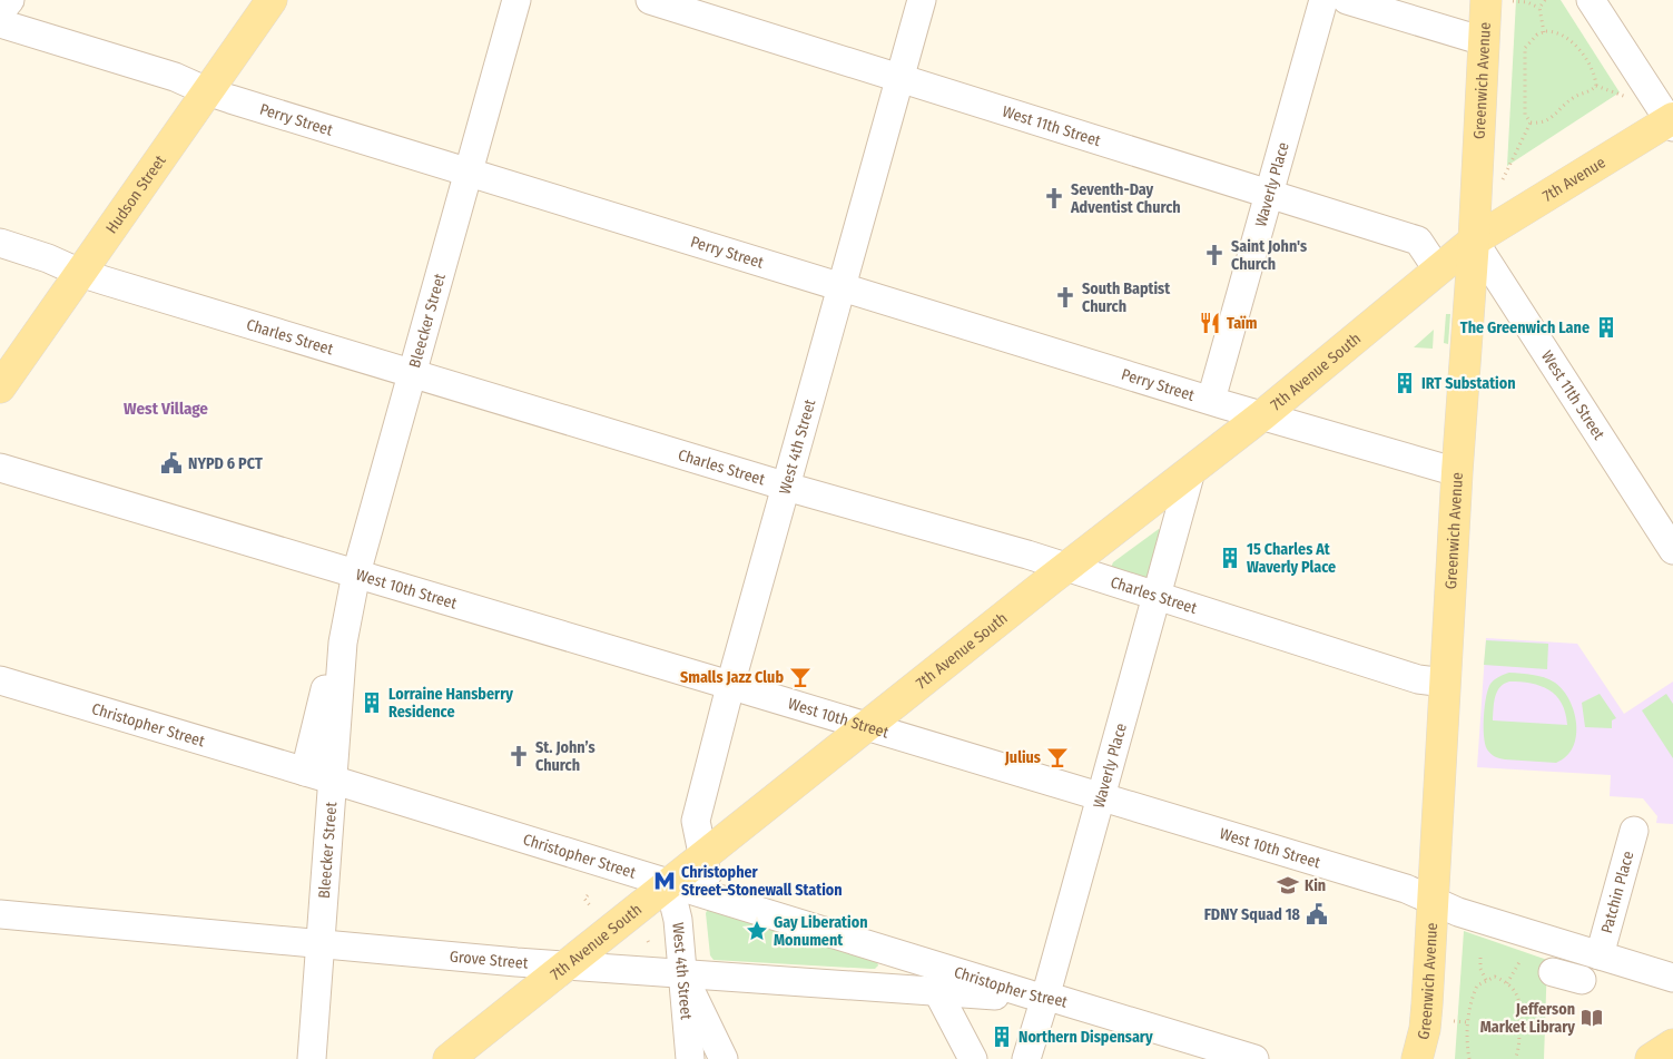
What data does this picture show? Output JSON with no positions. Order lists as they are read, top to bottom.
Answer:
{
  "streets": {
    "main road": [
      "Greenwich Avenue",
      "7th Avenue",
      "Hudson Street",
      "7th Avenue South"
    ],
    "street": [
      "Perry Street",
      "West 11th Street",
      "Waverly Place",
      "Bleecker Street",
      "Charles Street",
      "West 4th Street",
      "West 10th Street",
      "Christopher Street",
      "Patchin Place",
      "Grove Street"
    ]
  },
  "crossings": [
    ["Greenwich Avenue", "Perry Street"],
    ["Greenwich Avenue", "West 11th Street"],
    ["Greenwich Avenue", "7th Avenue"],
    ["Greenwich Avenue", "Charles Street"],
    ["Greenwich Avenue", "7th Avenue South"],
    ["Greenwich Avenue", "West 10th Street"],
    ["Perry Street", "Waverly Place"],
    ["Perry Street", "Hudson Street"],
    ["Perry Street", "Bleecker Street"],
    ["Perry Street", "7th Avenue South"],
    ["Perry Street", "West 4th Street"],
    ["West 11th Street", "7th Avenue"],
    ["West 11th Street", "Waverly Place"],
    ["West 11th Street", "7th Avenue South"],
    ["West 11th Street", "West 4th Street"],
    ["7th Avenue", "7th Avenue South"],
    ["Waverly Place", "Charles Street"],
    ["Waverly Place", "7th Avenue South"],
    ["Waverly Place", "West 10th Street"],
    ["Waverly Place", "Christopher Street"],
    ["Waverly Place", "Grove Street"],
    ["Hudson Street", "Charles Street"],
    ["Bleecker Street", "Charles Street"],
    ["Bleecker Street", "West 10th Street"],
    ["Bleecker Street", "Christopher Street"],
    ["Bleecker Street", "Grove Street"],
    ["Charles Street", "7th Avenue South"],
    ["Charles Street", "West 4th Street"],
    ["7th Avenue South", "West 4th Street"],
    ["7th Avenue South", "West 10th Street"],
    ["7th Avenue South", "Christopher Street"],
    ["7th Avenue South", "Grove Street"],
    ["West 4th Street", "West 10th Street"],
    ["West 4th Street", "Christopher Street"],
    ["West 4th Street", "Grove Street"],
    ["West 10th Street", "Patchin Place"],
    ["Christopher Street", "Grove Street"]
  ],
  "districts": ["West Village"],
  "places": {
    "church": [
      "Seventh-Day Adventist Church",
      "Saint John's Church",
      "South Baptist Church",
      "St. John’s Church"
    ],
    "restaurant": ["Taïm"],
    "building": [
      "The Greenwich Lane",
      "IRT Substation",
      "15 Charles At Waverly Place",
      "Lorraine Hansberry Residence",
      "Northern Dispensary"
    ],
    "public building": ["NYPD 6 PCT", "FDNY Squad 18"],
    "bar": ["Smalls Jazz Club", "Julius"],
    "metro station": ["Christopher Street–Stonewall Station"],
    "school or university": ["Kin"],
    "place": ["Gay Liberation Monument"],
    "library": ["Jefferson Market Library"]
  }
}
